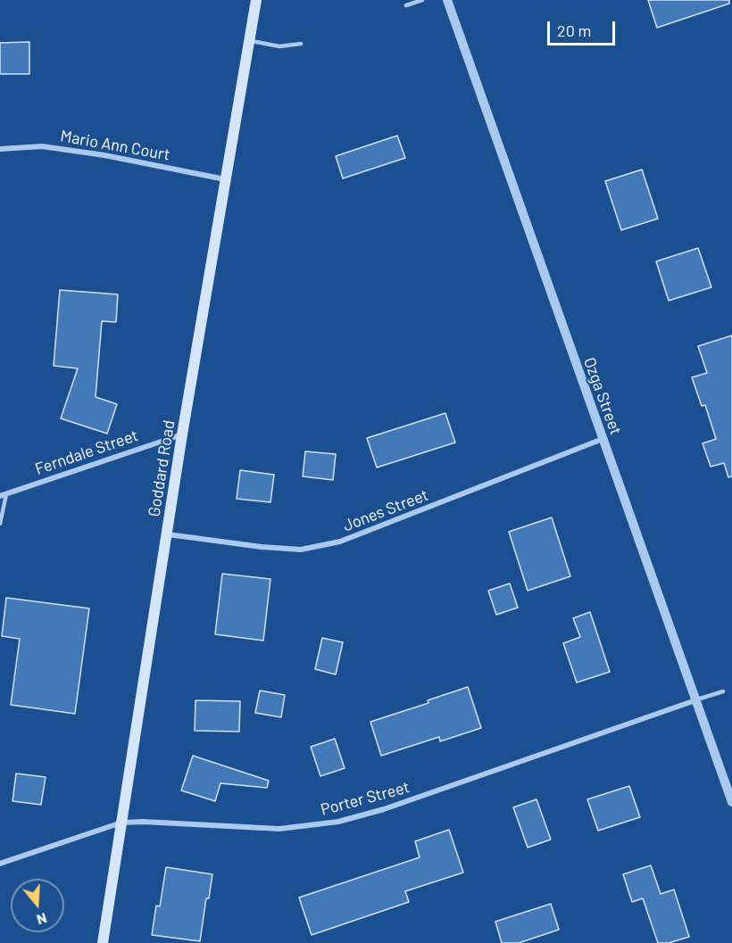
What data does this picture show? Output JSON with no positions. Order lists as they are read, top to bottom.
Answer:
{
  "streets": {
    "main road": ["Goddard Road"],
    "street": [
      "Mario Ann Court",
      "Ozga Street",
      "Ferndale Street",
      "Jones Street",
      "Porter Street"
    ]
  },
  "crossings": [
    ["Mario Ann Court", "Goddard Road"],
    ["Ozga Street", "Jones Street"],
    ["Ozga Street", "Porter Street"],
    ["Ferndale Street", "Goddard Road"],
    ["Goddard Road", "Jones Street"],
    ["Goddard Road", "Porter Street"]
  ],
  "scale_bar": "20 m",
  "north": "bottom"
}
